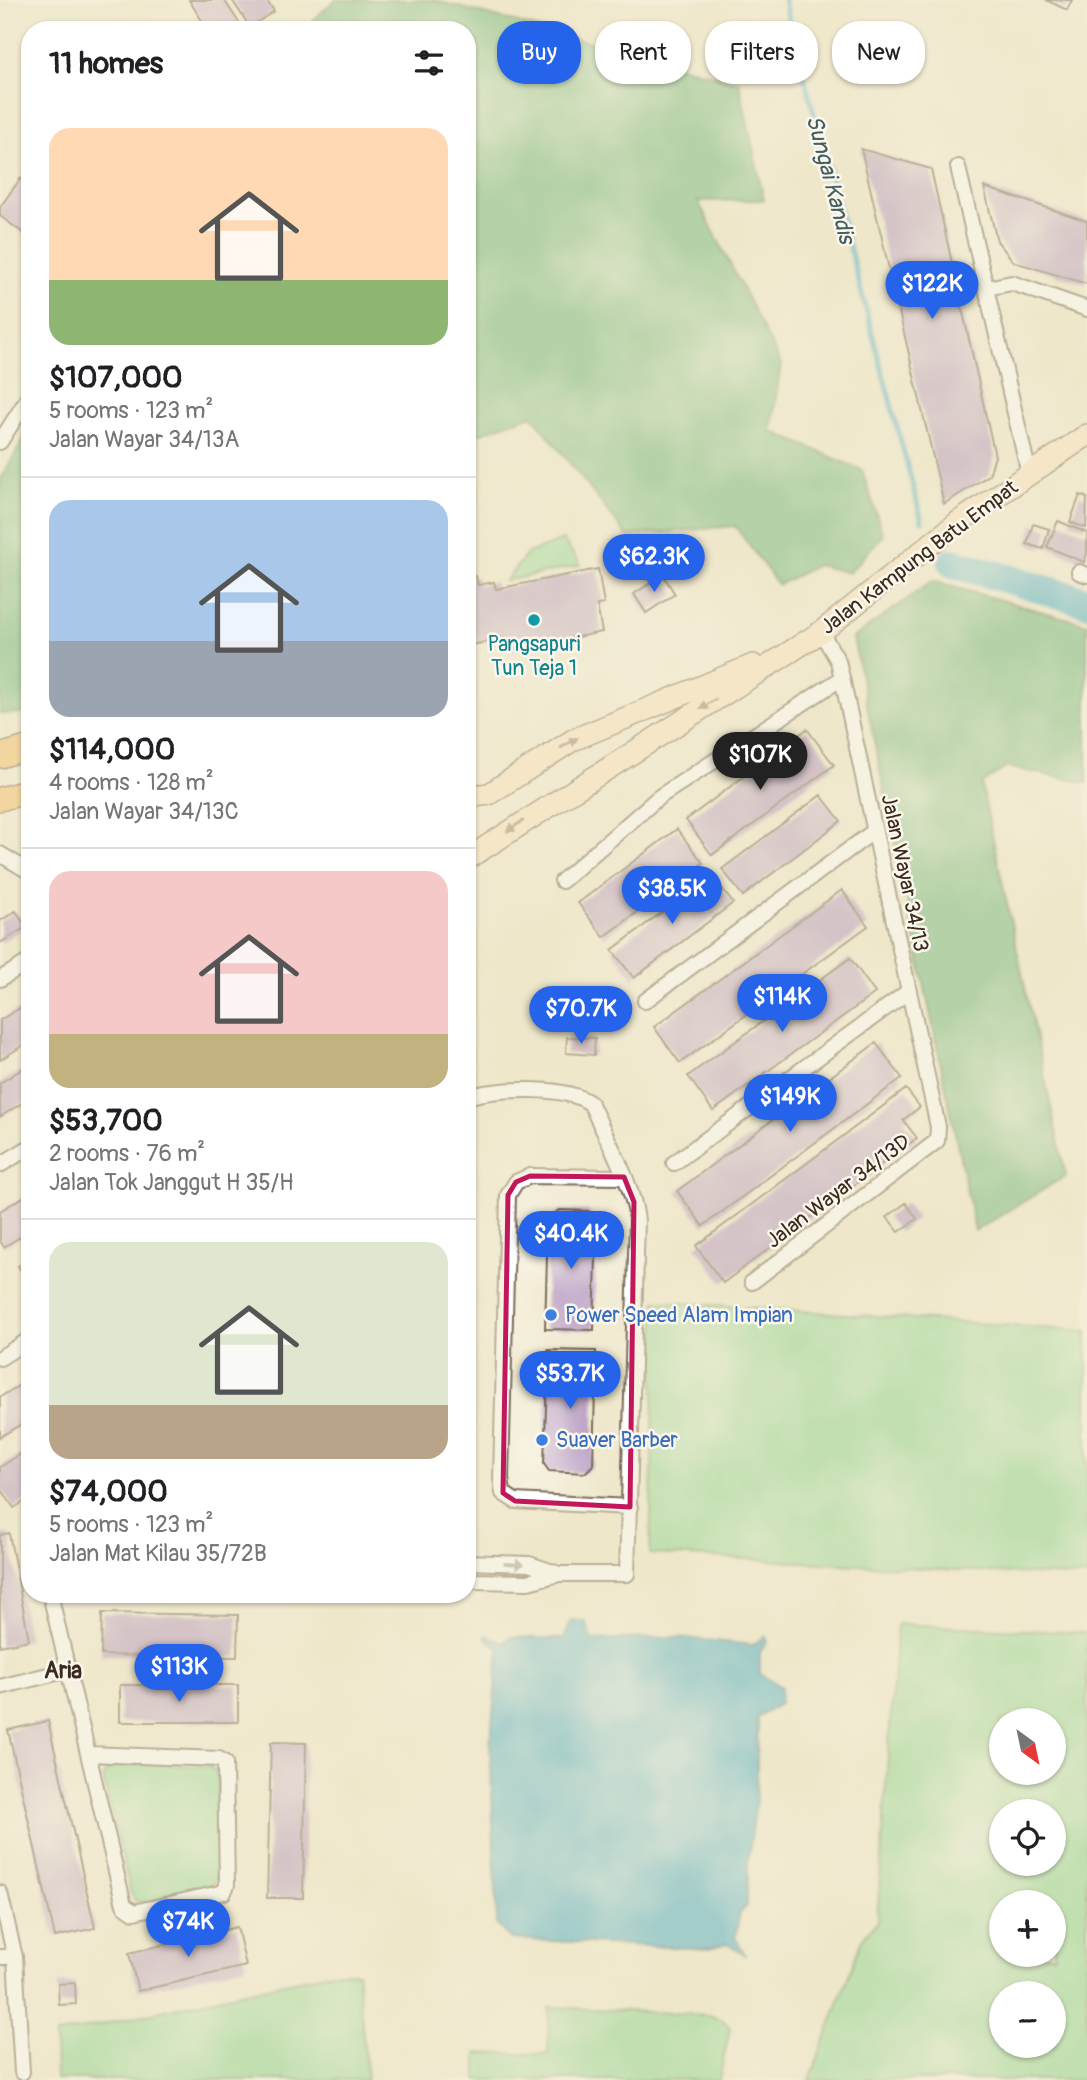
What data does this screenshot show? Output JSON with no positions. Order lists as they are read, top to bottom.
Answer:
{
  "streets": {
    "main road": ["Jalan Kampung Batu Empat"],
    "street": ["Jalan Wayar 34/13", "Jalan Wayar 34/13D"]
  },
  "crossings": [
    ["Jalan Kampung Batu Empat", "Jalan Wayar 34/13"],
    ["Jalan Wayar 34/13", "Jalan Wayar 34/13D"]
  ],
  "districts": ["Aria"],
  "water": ["Sungai Kandis"],
  "places": ["Pangsapuri Tun Teja 1", "Power Speed Alam Impian", "Suaver Barber"],
  "north": "bottom right",
  "page": {
    "chip": [
      "Buy",
      "Rent",
      "Filters",
      "New"
    ],
    "heading": "11 homes",
    "list": [
      {
        "name": "$107,000",
        "note": "5 rooms · 123 m² · Jalan Wayar 34/13A"
      },
      {
        "name": "$114,000",
        "note": "4 rooms · 128 m² · Jalan Wayar 34/13C"
      },
      {
        "name": "$53,700",
        "note": "2 rooms · 76 m² · Jalan Tok Janggut H 35/H"
      },
      {
        "name": "$74,000",
        "note": "5 rooms · 123 m² · Jalan Mat Kilau 35/72B"
      }
    ],
    "price": [
      "$122K",
      "$62.3K",
      "$107K",
      "$38.5K",
      "$114K",
      "$70.7K",
      "$149K",
      "$40.4K",
      "$53.7K",
      "$113K",
      "$74K"
    ],
    "map_buttons": ["+", "−"]
  }
}
